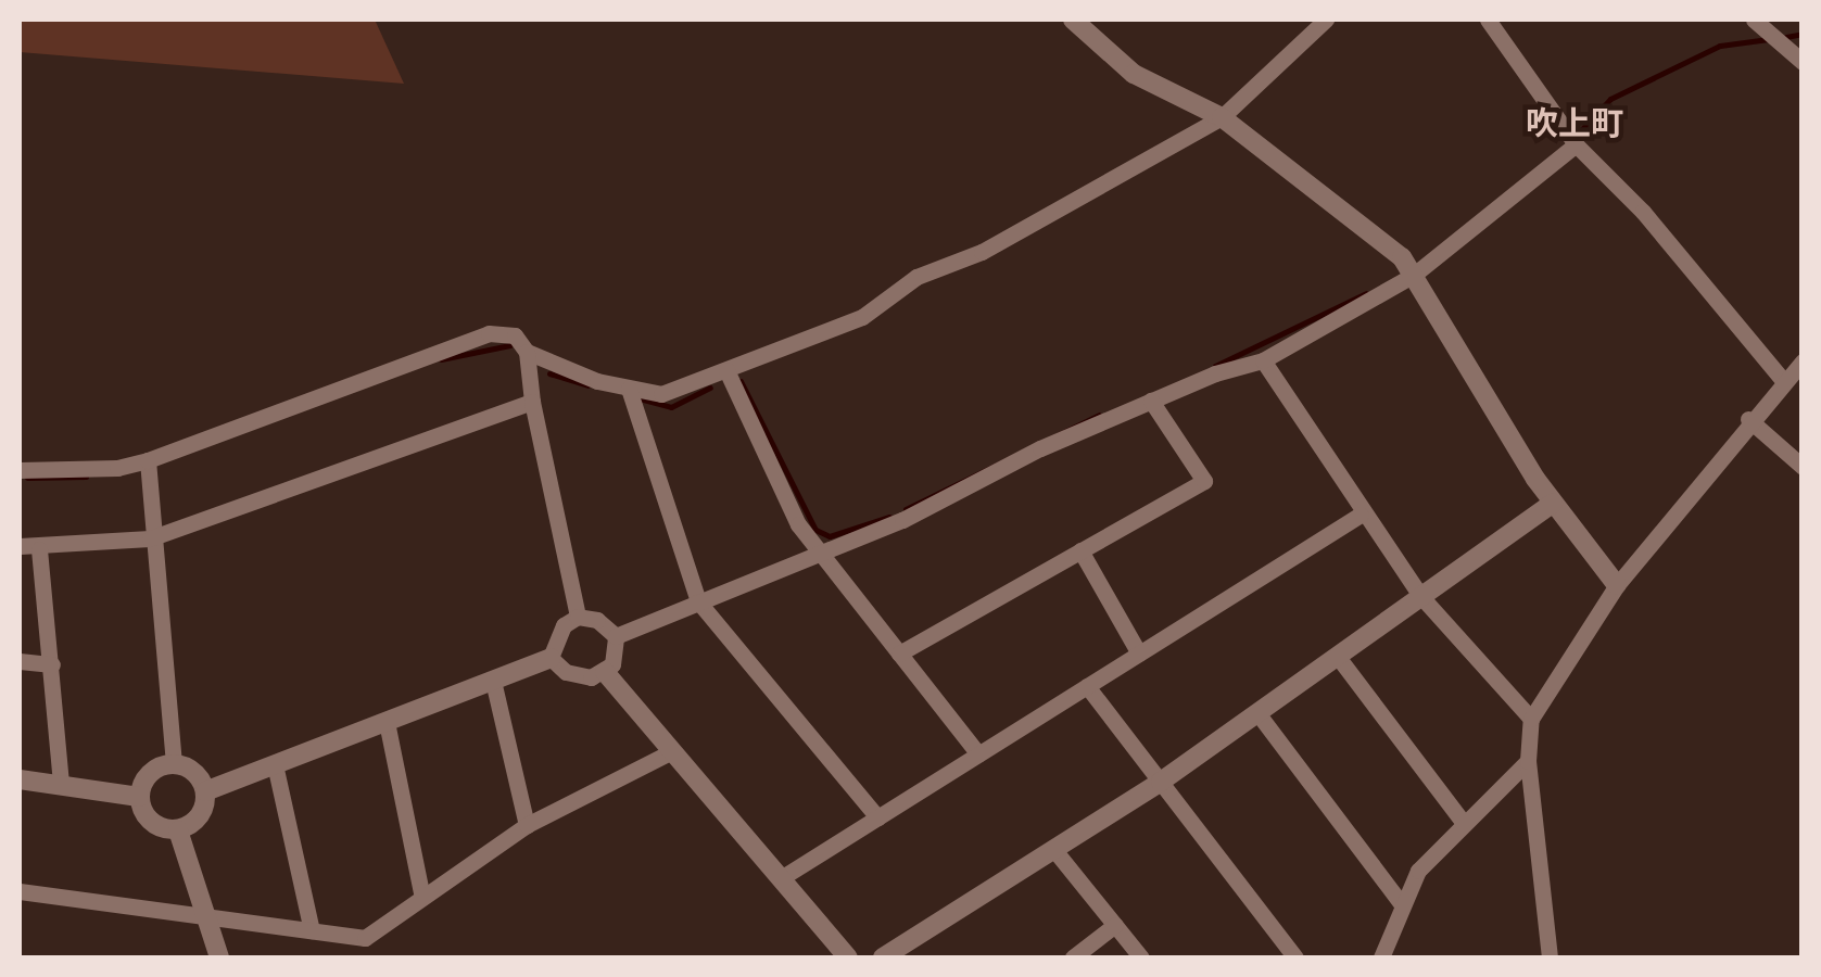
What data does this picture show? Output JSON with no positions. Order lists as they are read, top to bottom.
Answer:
{
  "districts": ["吹上町"]
}
